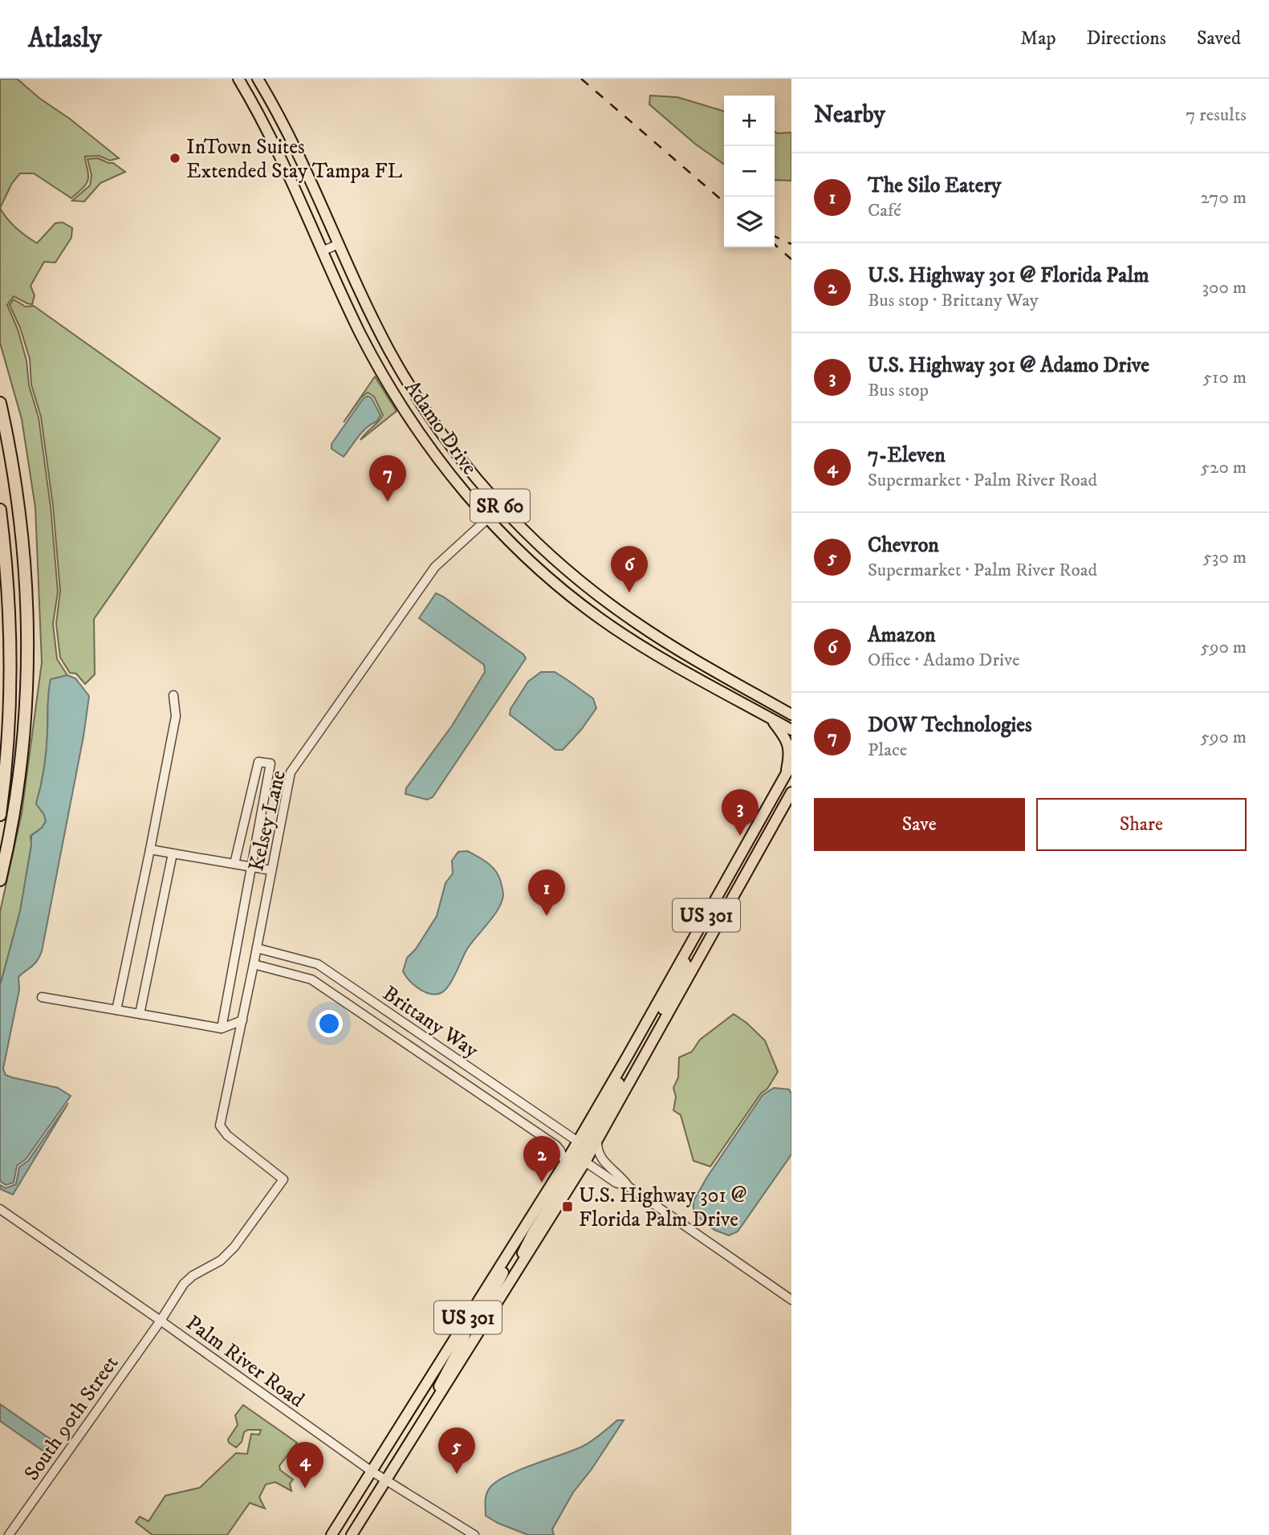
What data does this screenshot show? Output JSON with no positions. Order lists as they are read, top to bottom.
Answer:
{
  "streets": {
    "main road": ["Adamo Drive", "SR 60", "US 301"],
    "street": [
      "Kelsey Lane",
      "Brittany Way",
      "Palm River Road",
      "South 90th Street"
    ]
  },
  "crossings": [
    ["Adamo Drive", "Kelsey Lane"],
    ["Kelsey Lane", "Brittany Way"],
    ["Kelsey Lane", "South 90th Street"],
    ["US 301", "Brittany Way"],
    ["US 301", "Palm River Road"],
    ["Palm River Road", "South 90th Street"]
  ],
  "places": {
    "other": ["InTown Suites Extended Stay Tampa FL"],
    "transit": ["U.S. Highway 301 @ Florida Palm Drive"]
  },
  "page": {
    "header": "Atlasly",
    "nav": ["Map", "Directions", "Saved"],
    "heading": ["Nearby", "7 results"],
    "map_buttons": ["+", "−"],
    "list": [
      {
        "mark": "1",
        "name": "The Silo Eatery",
        "note": "Café",
        "value": "270 m"
      },
      {
        "mark": "2",
        "name": "U.S. Highway 301 @ Florida Palm",
        "note": "Bus stop · Brittany Way",
        "value": "300 m"
      },
      {
        "mark": "3",
        "name": "U.S. Highway 301 @ Adamo Drive",
        "note": "Bus stop",
        "value": "510 m"
      },
      {
        "mark": "4",
        "name": "7-Eleven",
        "note": "Supermarket · Palm River Road",
        "value": "520 m"
      },
      {
        "mark": "5",
        "name": "Chevron",
        "note": "Supermarket · Palm River Road",
        "value": "530 m"
      },
      {
        "mark": "6",
        "name": "Amazon",
        "note": "Office · Adamo Drive",
        "value": "590 m"
      },
      {
        "mark": "7",
        "name": "DOW Technologies",
        "note": "Place",
        "value": "590 m"
      }
    ],
    "pins": [
      "7",
      "6",
      "3",
      "1",
      "2",
      "5",
      "4"
    ],
    "buttons": ["Save", "Share"]
  }
}
